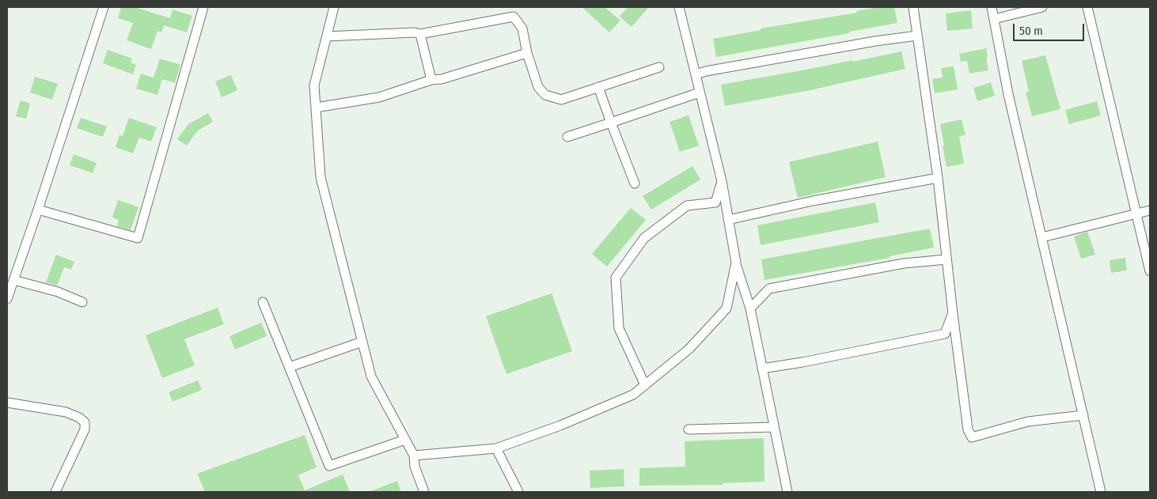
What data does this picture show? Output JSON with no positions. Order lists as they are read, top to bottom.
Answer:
{
  "scale_bar": "50 m"
}
